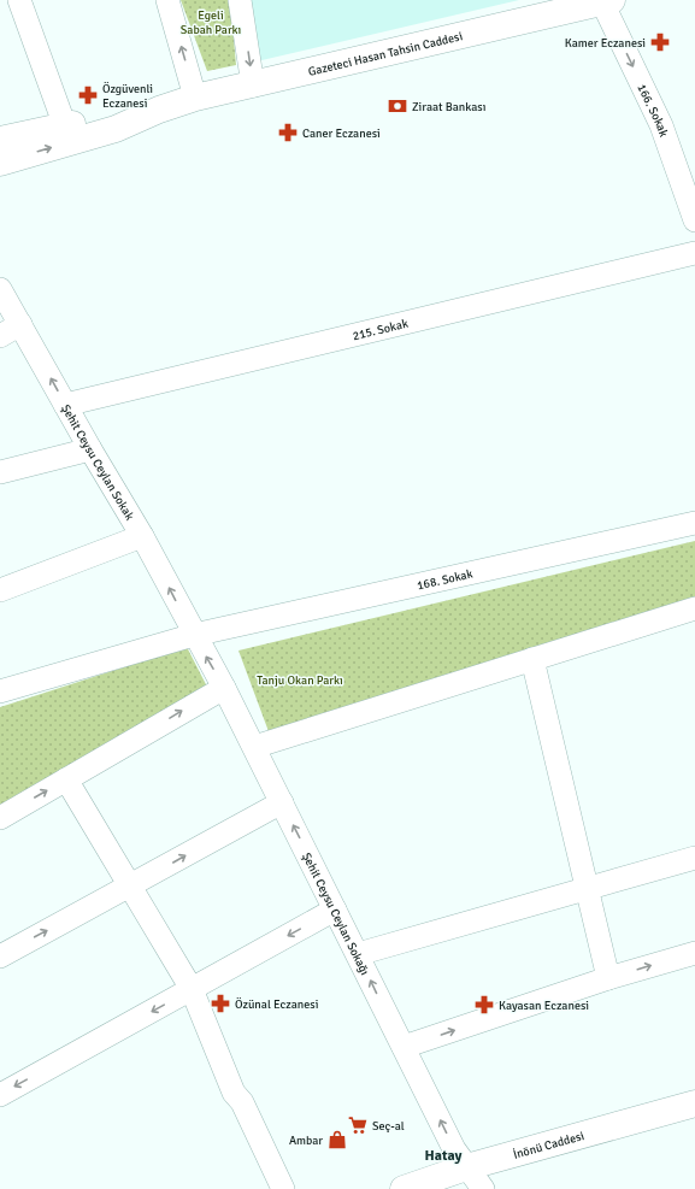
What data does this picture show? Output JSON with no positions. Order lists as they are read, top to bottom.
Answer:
{
  "streets": {
    "main road": ["Gazeteci Hasan Tahsin Caddesi", "İnönü Caddesi"],
    "street": [
      "166. Sokak",
      "215. Sokak",
      "Şehit Ceysu Ceylan Sokak",
      "168. Sokak",
      "Şehit Ceysu Ceylan Sokağı"
    ]
  },
  "crossings": [
    ["Gazeteci Hasan Tahsin Caddesi", "166. Sokak"],
    ["215. Sokak", "Şehit Ceysu Ceylan Sokak"],
    ["Şehit Ceysu Ceylan Sokak", "168. Sokak"],
    ["Şehit Ceysu Ceylan Sokak", "Şehit Ceysu Ceylan Sokağı"],
    ["168. Sokak", "Şehit Ceysu Ceylan Sokağı"],
    ["Şehit Ceysu Ceylan Sokağı", "İnönü Caddesi"]
  ],
  "one_way": ["166. Sokak", "Şehit Ceysu Ceylan Sokak"],
  "districts": ["Hatay"],
  "parks": ["Egeli Sabah Parkı", "Tanju Okan Parkı"],
  "places": {
    "pharmacy": [
      "Kamer Eczanesi",
      "Özgüvenli Eczanesi",
      "Caner Eczanesi",
      "Özünal Eczanesi",
      "Kayasan Eczanesi"
    ],
    "bank": ["Ziraat Bankası"],
    "supermarket": ["Seç-al"],
    "shop": ["Ambar"]
  }
}
